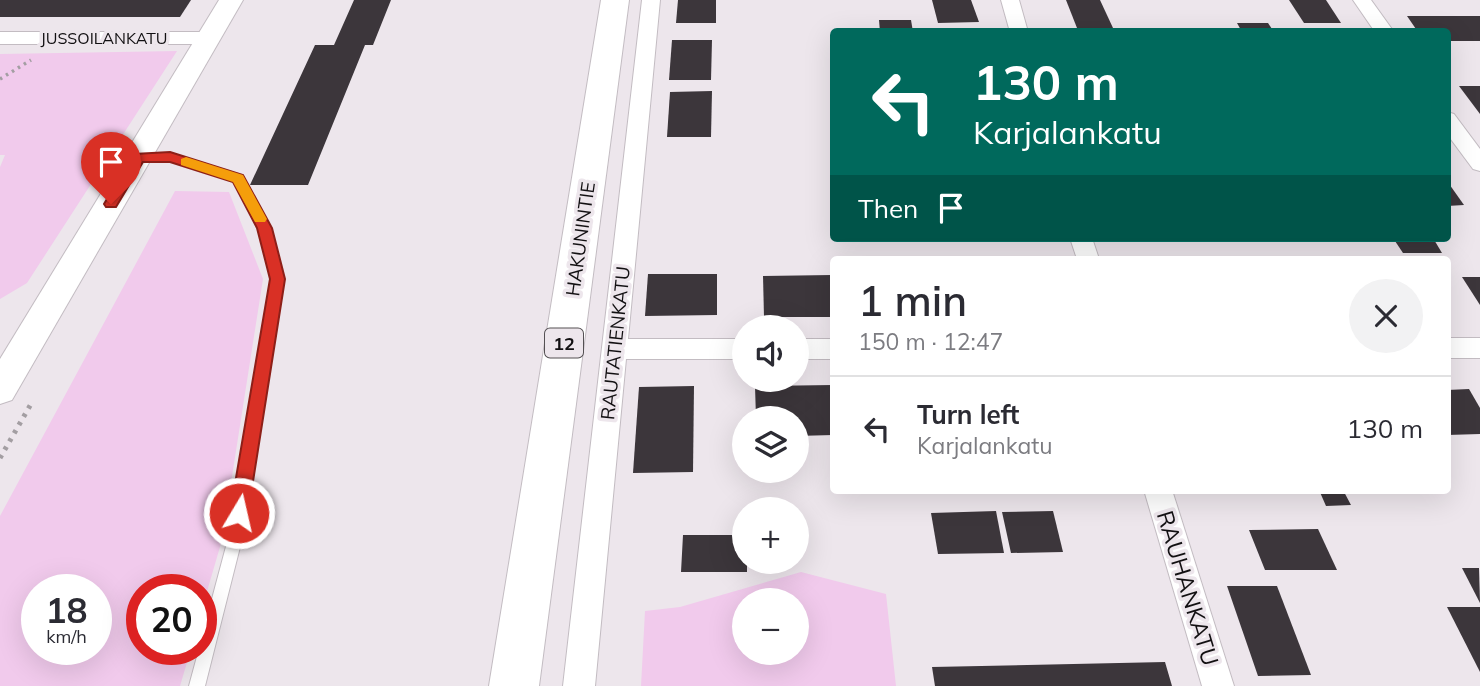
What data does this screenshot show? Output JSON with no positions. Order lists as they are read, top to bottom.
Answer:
{
  "streets": {
    "highway": ["HAKUNINTIE", "12"],
    "street": ["JUSSOILANKATU", "RAUTATIENKATU", "RAUHANKATU"]
  },
  "page": {
    "turn": ["130 m", "Karjalankatu"],
    "then": "Then",
    "heading": ["1 min", "150 m · 12:47"],
    "map_buttons": ["+", "−"],
    "list": [
      {
        "name": "Turn left",
        "note": "Karjalankatu",
        "value": "130 m"
      }
    ],
    "speed": "18 km/h",
    "limit": "20"
  }
}
